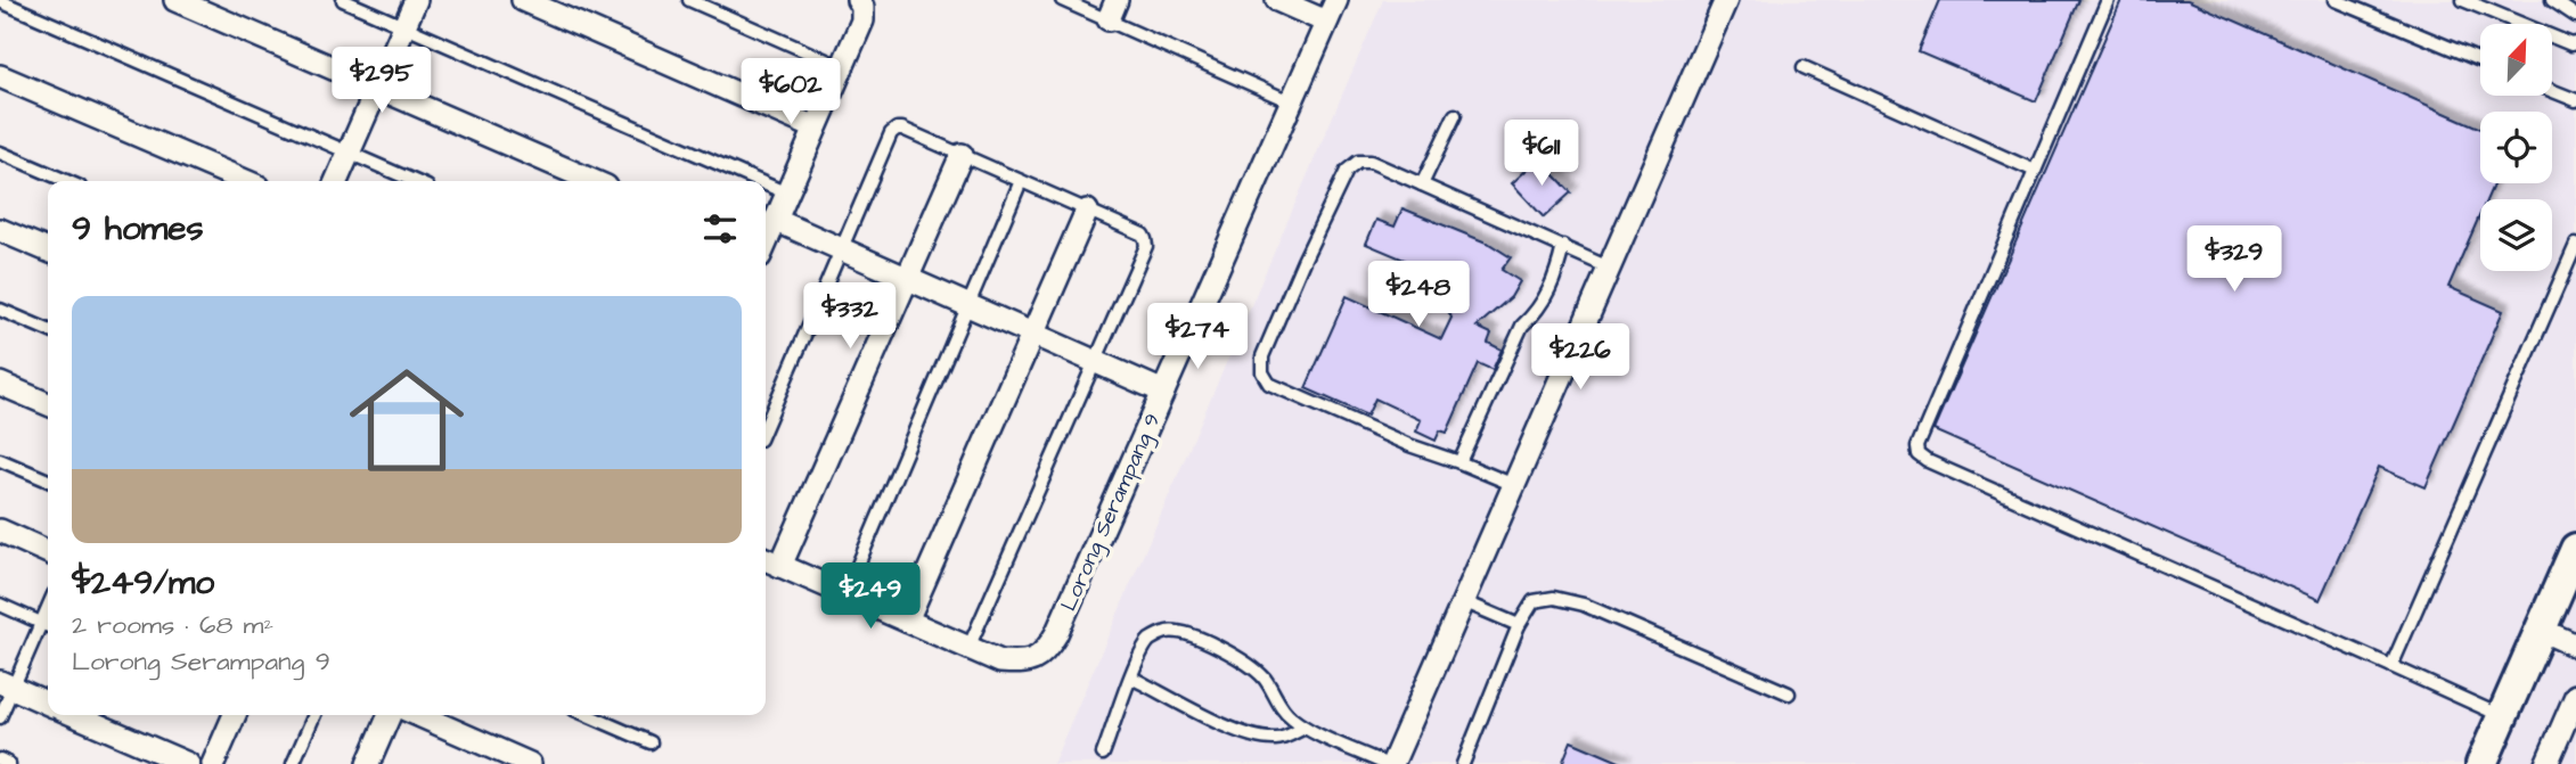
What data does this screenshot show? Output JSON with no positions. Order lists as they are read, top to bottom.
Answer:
{
  "streets": {
    "street": ["Lorong Serampang 9"]
  },
  "north": "top right",
  "page": {
    "price": [
      "$295",
      "$602",
      "$611",
      "$329",
      "$248",
      "$332",
      "$274",
      "$226",
      "$249"
    ],
    "heading": "9 homes",
    "list": [
      {
        "name": "$249/mo",
        "note": "2 rooms · 68 m² · Lorong Serampang 9"
      }
    ]
  }
}
